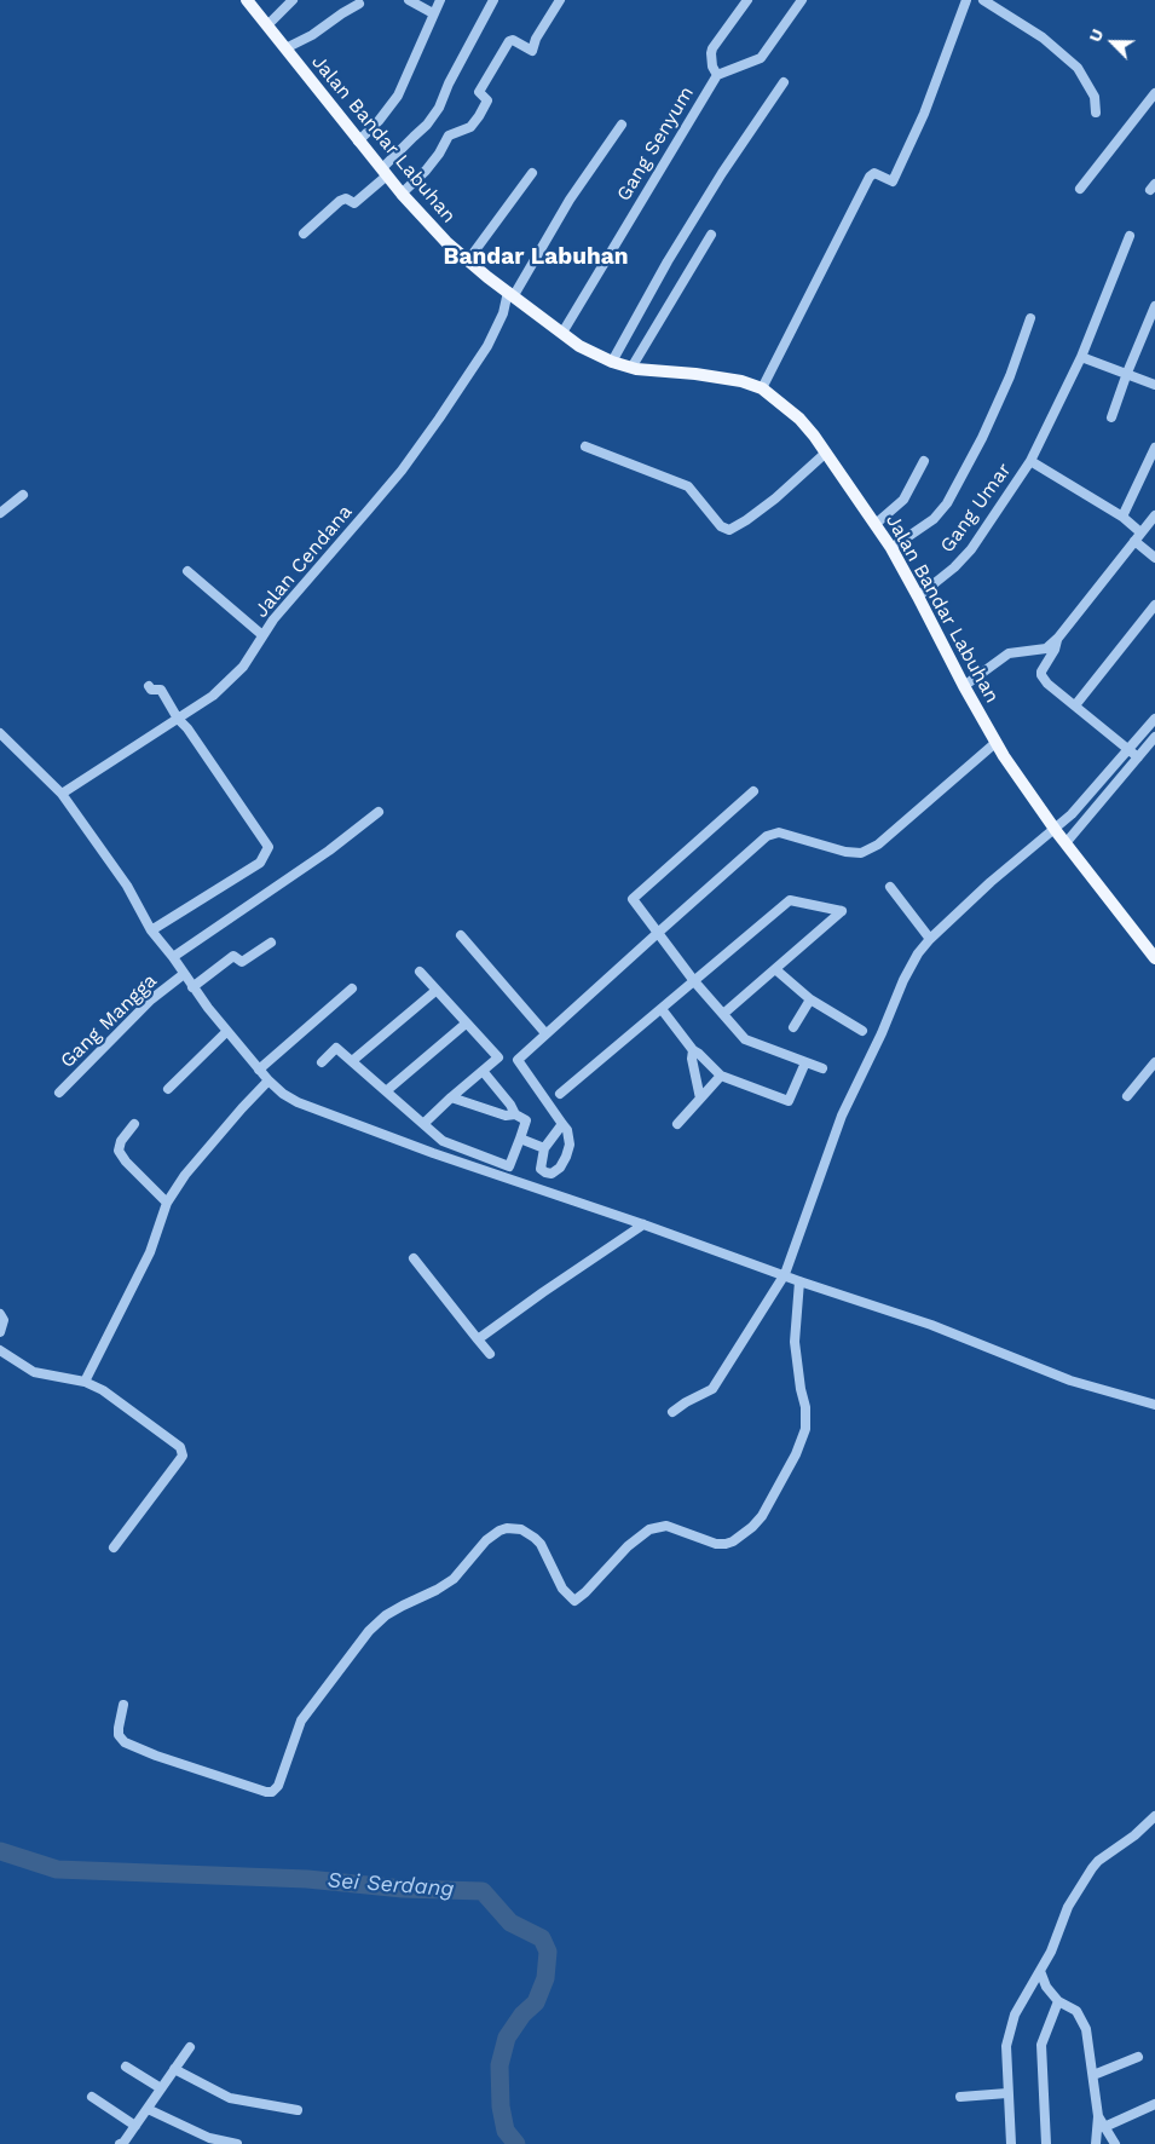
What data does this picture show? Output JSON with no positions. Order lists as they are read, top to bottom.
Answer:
{
  "streets": {
    "main road": ["Jalan Bandar Labuhan"],
    "street": [
      "Gang Senyum",
      "Gang Umar",
      "Jalan Cendana",
      "Gang Mangga"
    ]
  },
  "crossings": [
    ["Jalan Bandar Labuhan", "Gang Senyum"],
    ["Jalan Bandar Labuhan", "Gang Umar"],
    ["Jalan Bandar Labuhan", "Jalan Cendana"]
  ],
  "districts": ["Bandar Labuhan"],
  "water": ["Sei Serdang"],
  "north": "top left"
}
